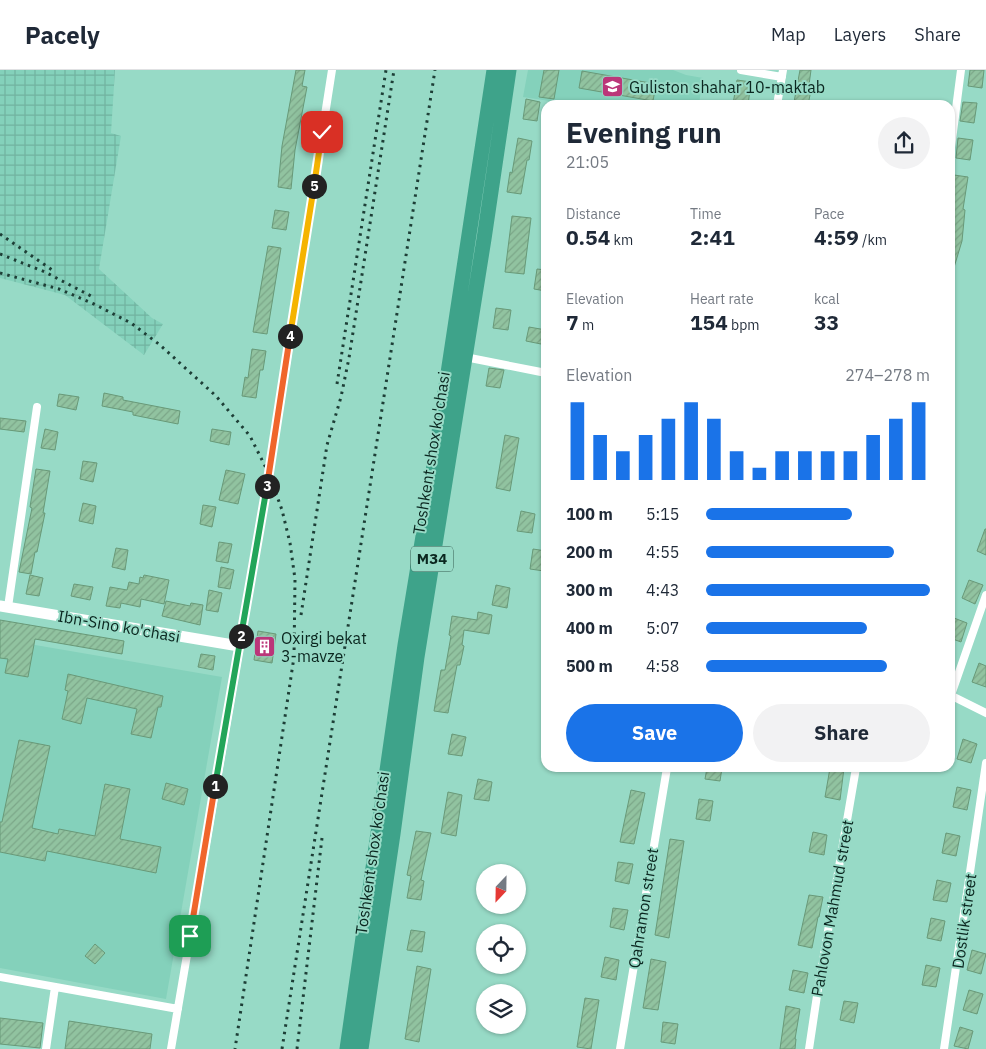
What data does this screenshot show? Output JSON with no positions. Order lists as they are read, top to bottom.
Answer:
{
  "streets": {
    "highway": ["Toshkent shox ko'chasi", "M34"],
    "main road": ["Ibn-Sino ko'chasi"],
    "street": ["Qahramon street", "Pahlovon Mahmud street", "Dostlik street"]
  },
  "places": {
    "school or university": ["Guliston shahar 10-maktab"],
    "building": ["Oxirgi bekat 3-mavze"]
  },
  "north": "bottom",
  "page": {
    "header": "Pacely",
    "nav": ["Map", "Layers", "Share"],
    "heading": ["Evening run", "21:05"],
    "pins": [
      "5",
      "4",
      "3",
      "2",
      "1"
    ],
    "stats": [
      ["Distance", "0.54 km"],
      ["Time", "2:41"],
      ["Pace", "4:59 /km"],
      ["Elevation", "7 m"],
      ["Heart rate", "154 bpm"],
      ["kcal", "33"]
    ],
    "chart": ["Elevation", "274–278 m"],
    "list": [
      {
        "name": "100 m",
        "note": "5:15"
      },
      {
        "name": "200 m",
        "note": "4:55"
      },
      {
        "name": "300 m",
        "note": "4:43"
      },
      {
        "name": "400 m",
        "note": "5:07"
      },
      {
        "name": "500 m",
        "note": "4:58"
      }
    ],
    "buttons": ["Save", "Share"]
  }
}
